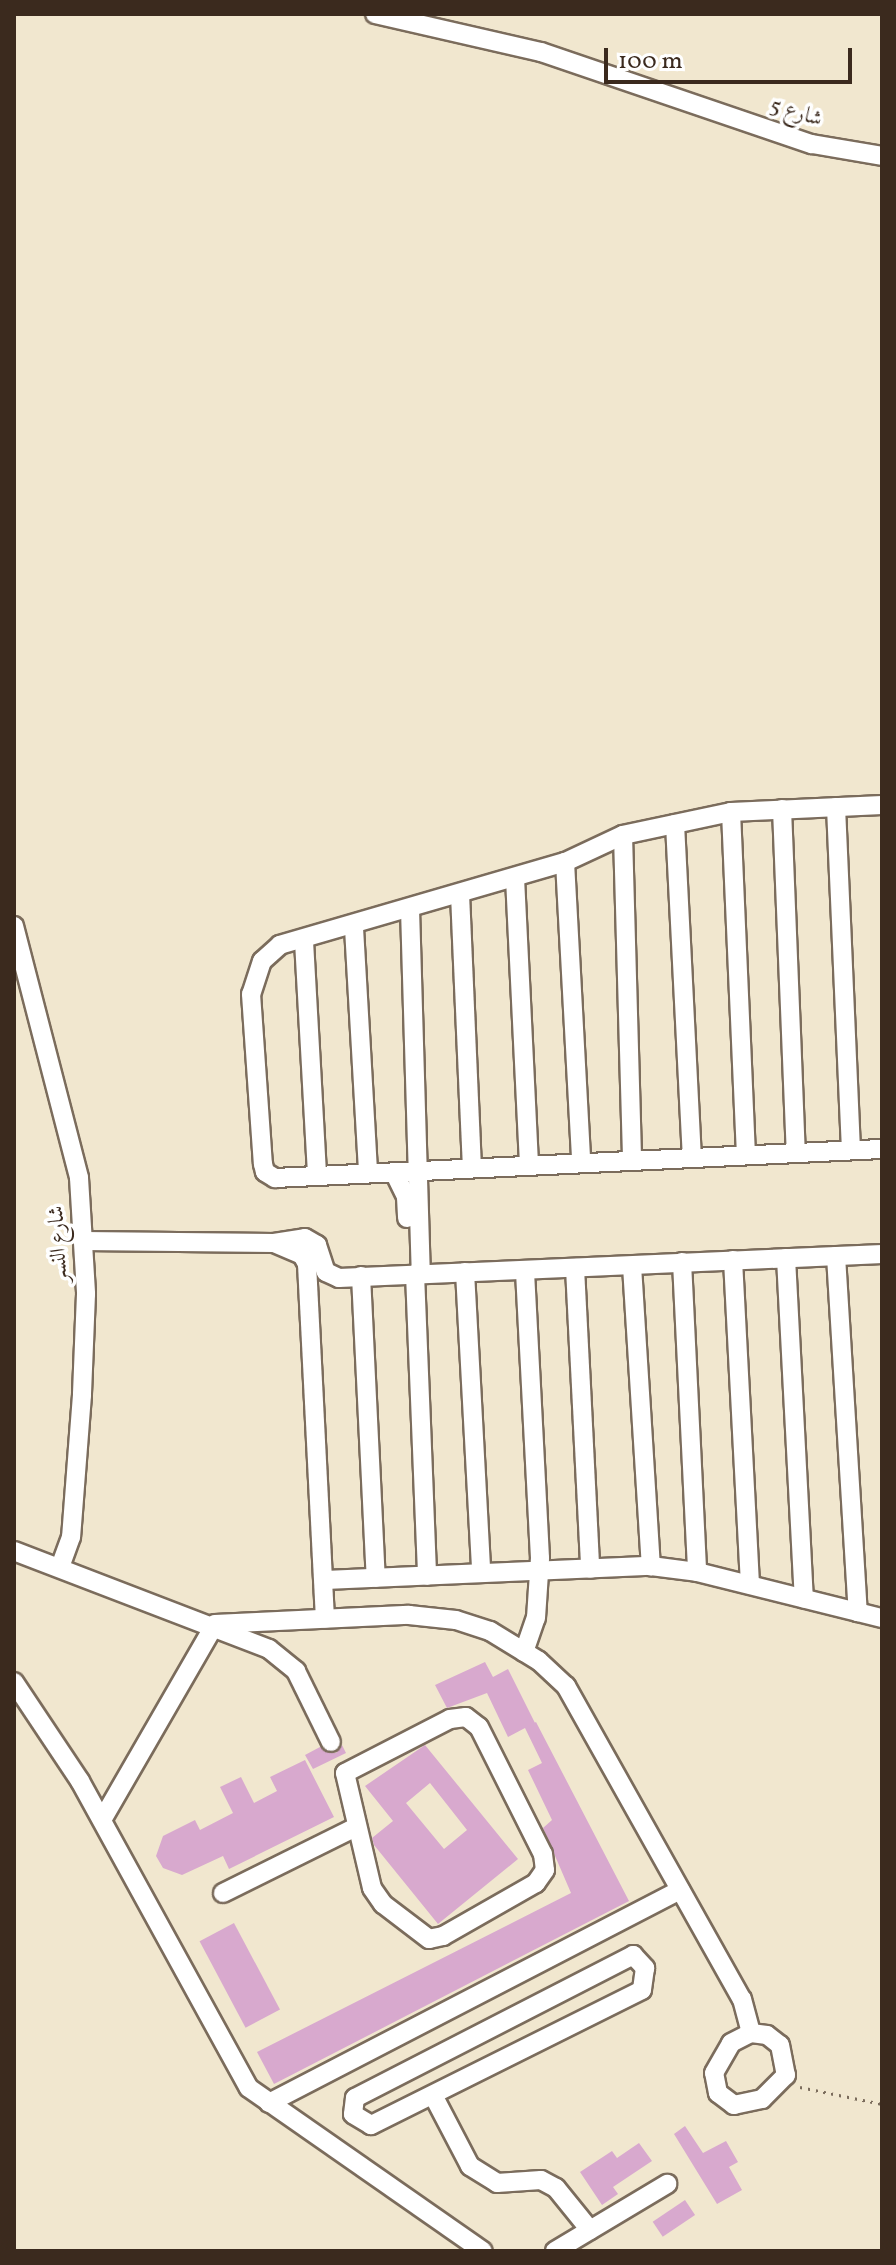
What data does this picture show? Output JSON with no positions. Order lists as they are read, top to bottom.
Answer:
{
  "streets": {
    "street": ["شارع 5", "شارع النسر"]
  },
  "scale_bar": "100 m"
}
